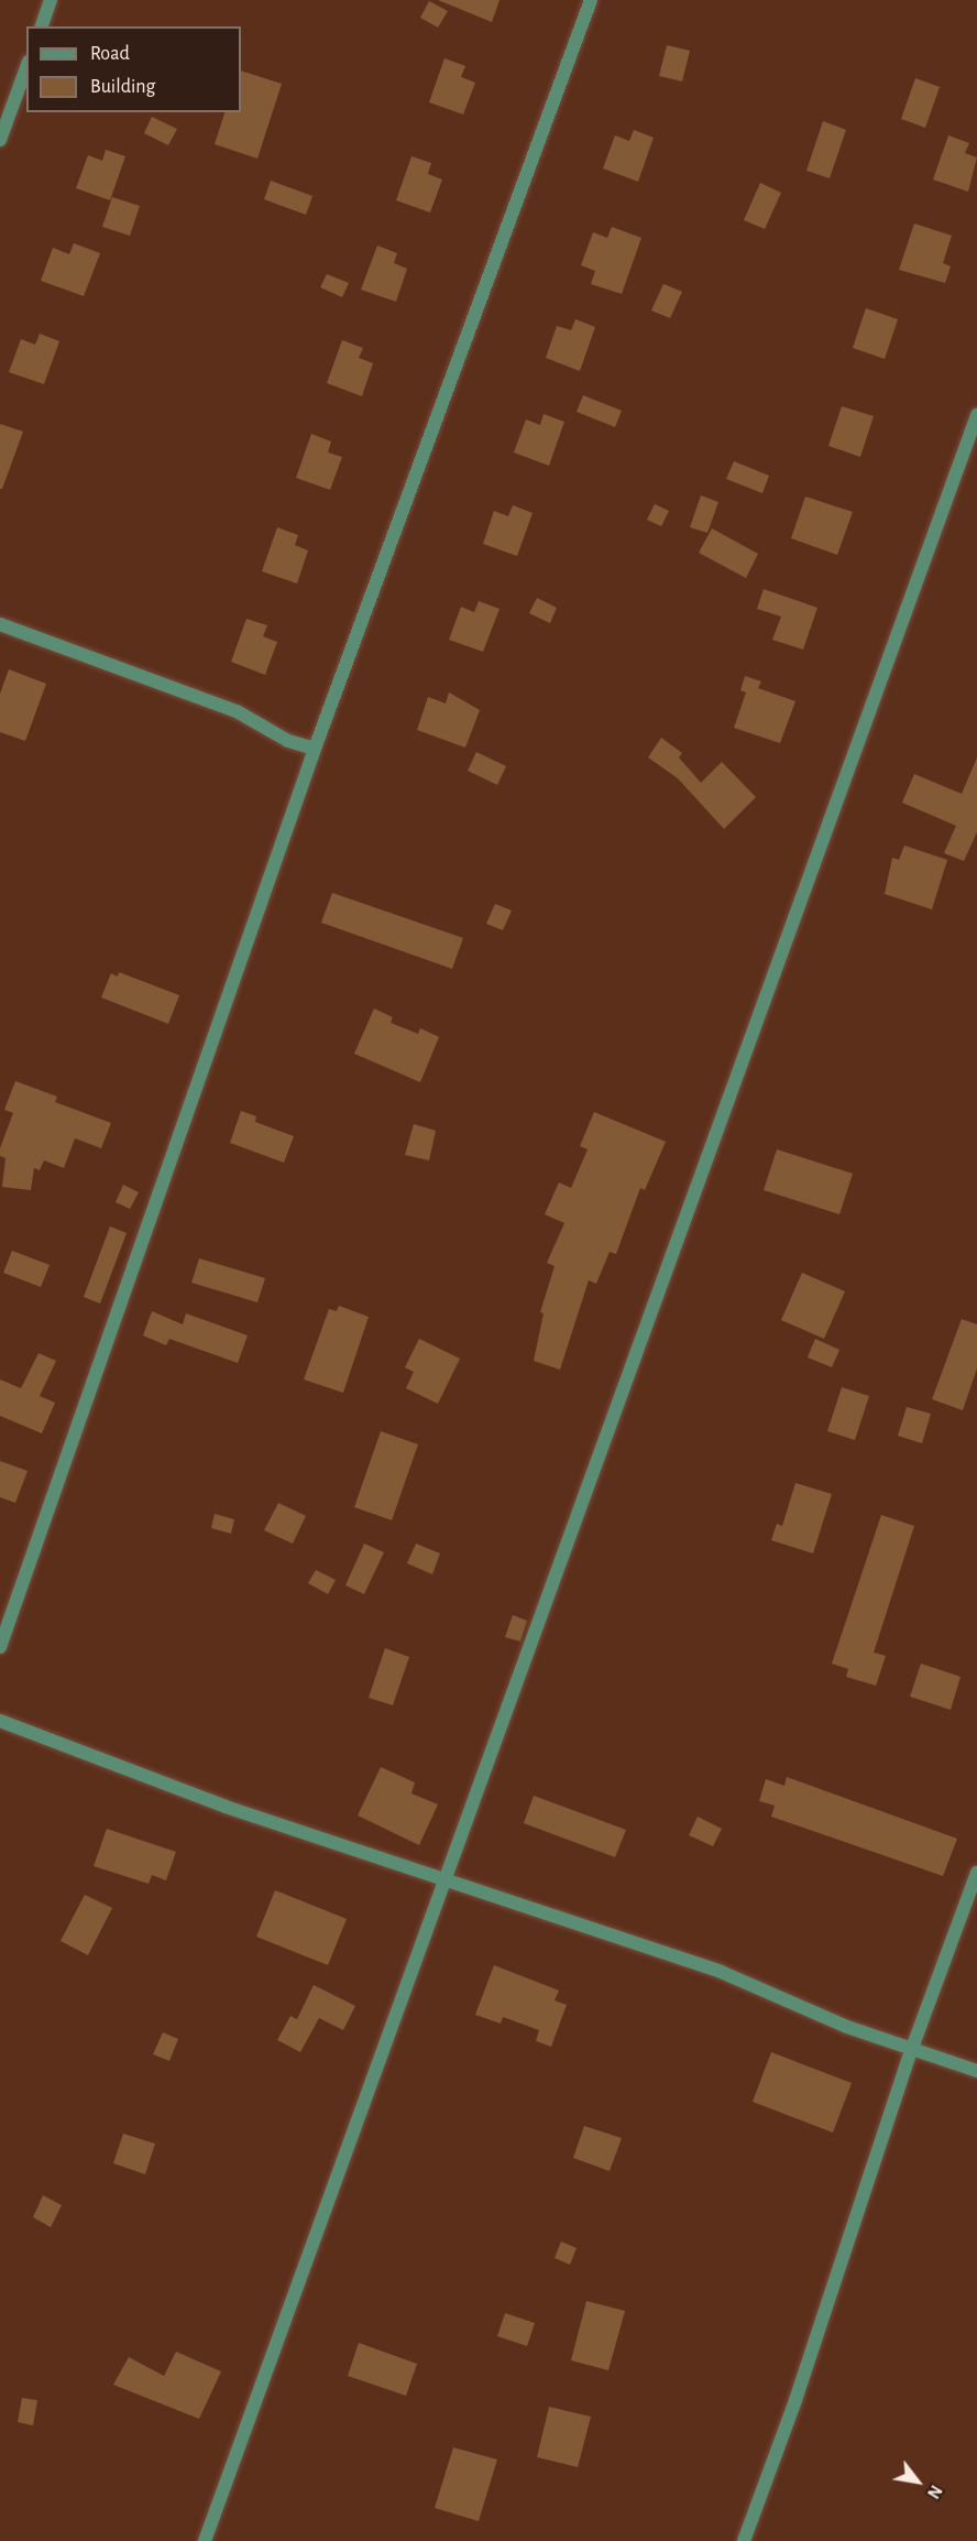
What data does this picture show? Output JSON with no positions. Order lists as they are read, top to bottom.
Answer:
{
  "legend": ["Road", "Building"],
  "north": "bottom right"
}
